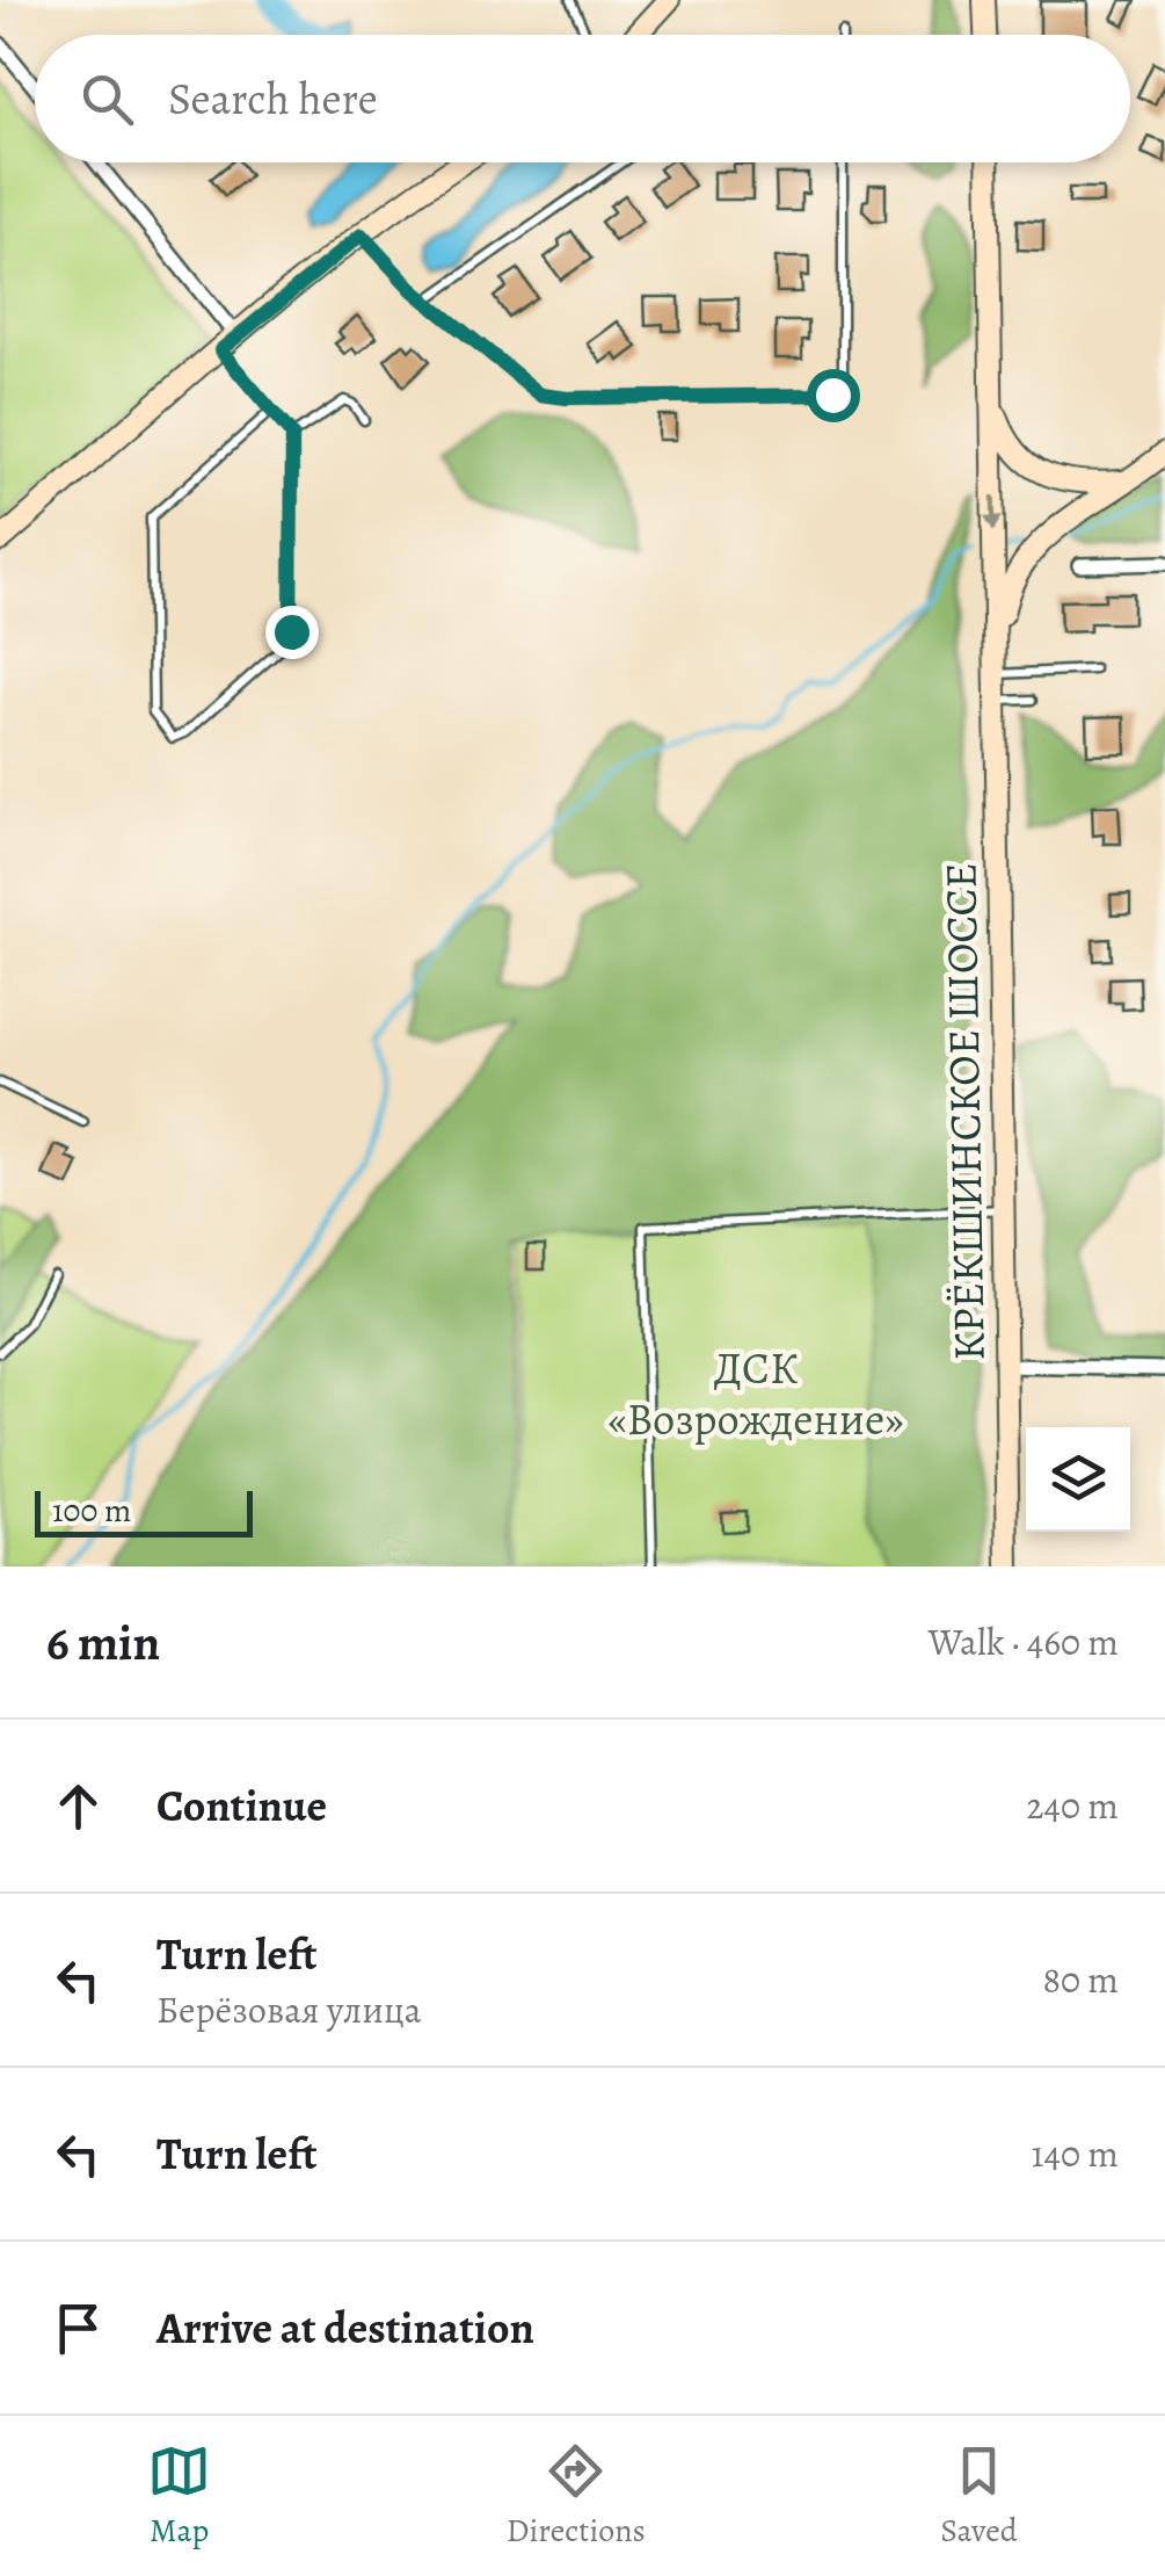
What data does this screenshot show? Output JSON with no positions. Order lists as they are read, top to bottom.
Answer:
{
  "streets": {
    "street": ["КРЁКШИНСКОЕ ШОССЕ"]
  },
  "parks": ["ДСК «Возрождение»"],
  "scale_bar": "100 m",
  "page": {
    "search": "Search here",
    "scale": "100 m",
    "heading": ["6 min", "Walk · 460 m"],
    "list": [
      ["Continue", "240 m"],
      ["Turn left", "Берёзовая улица", "80 m"],
      ["Turn left", "140 m"],
      "Arrive at destination"
    ],
    "nav": ["Map", "Directions", "Saved"]
  }
}
